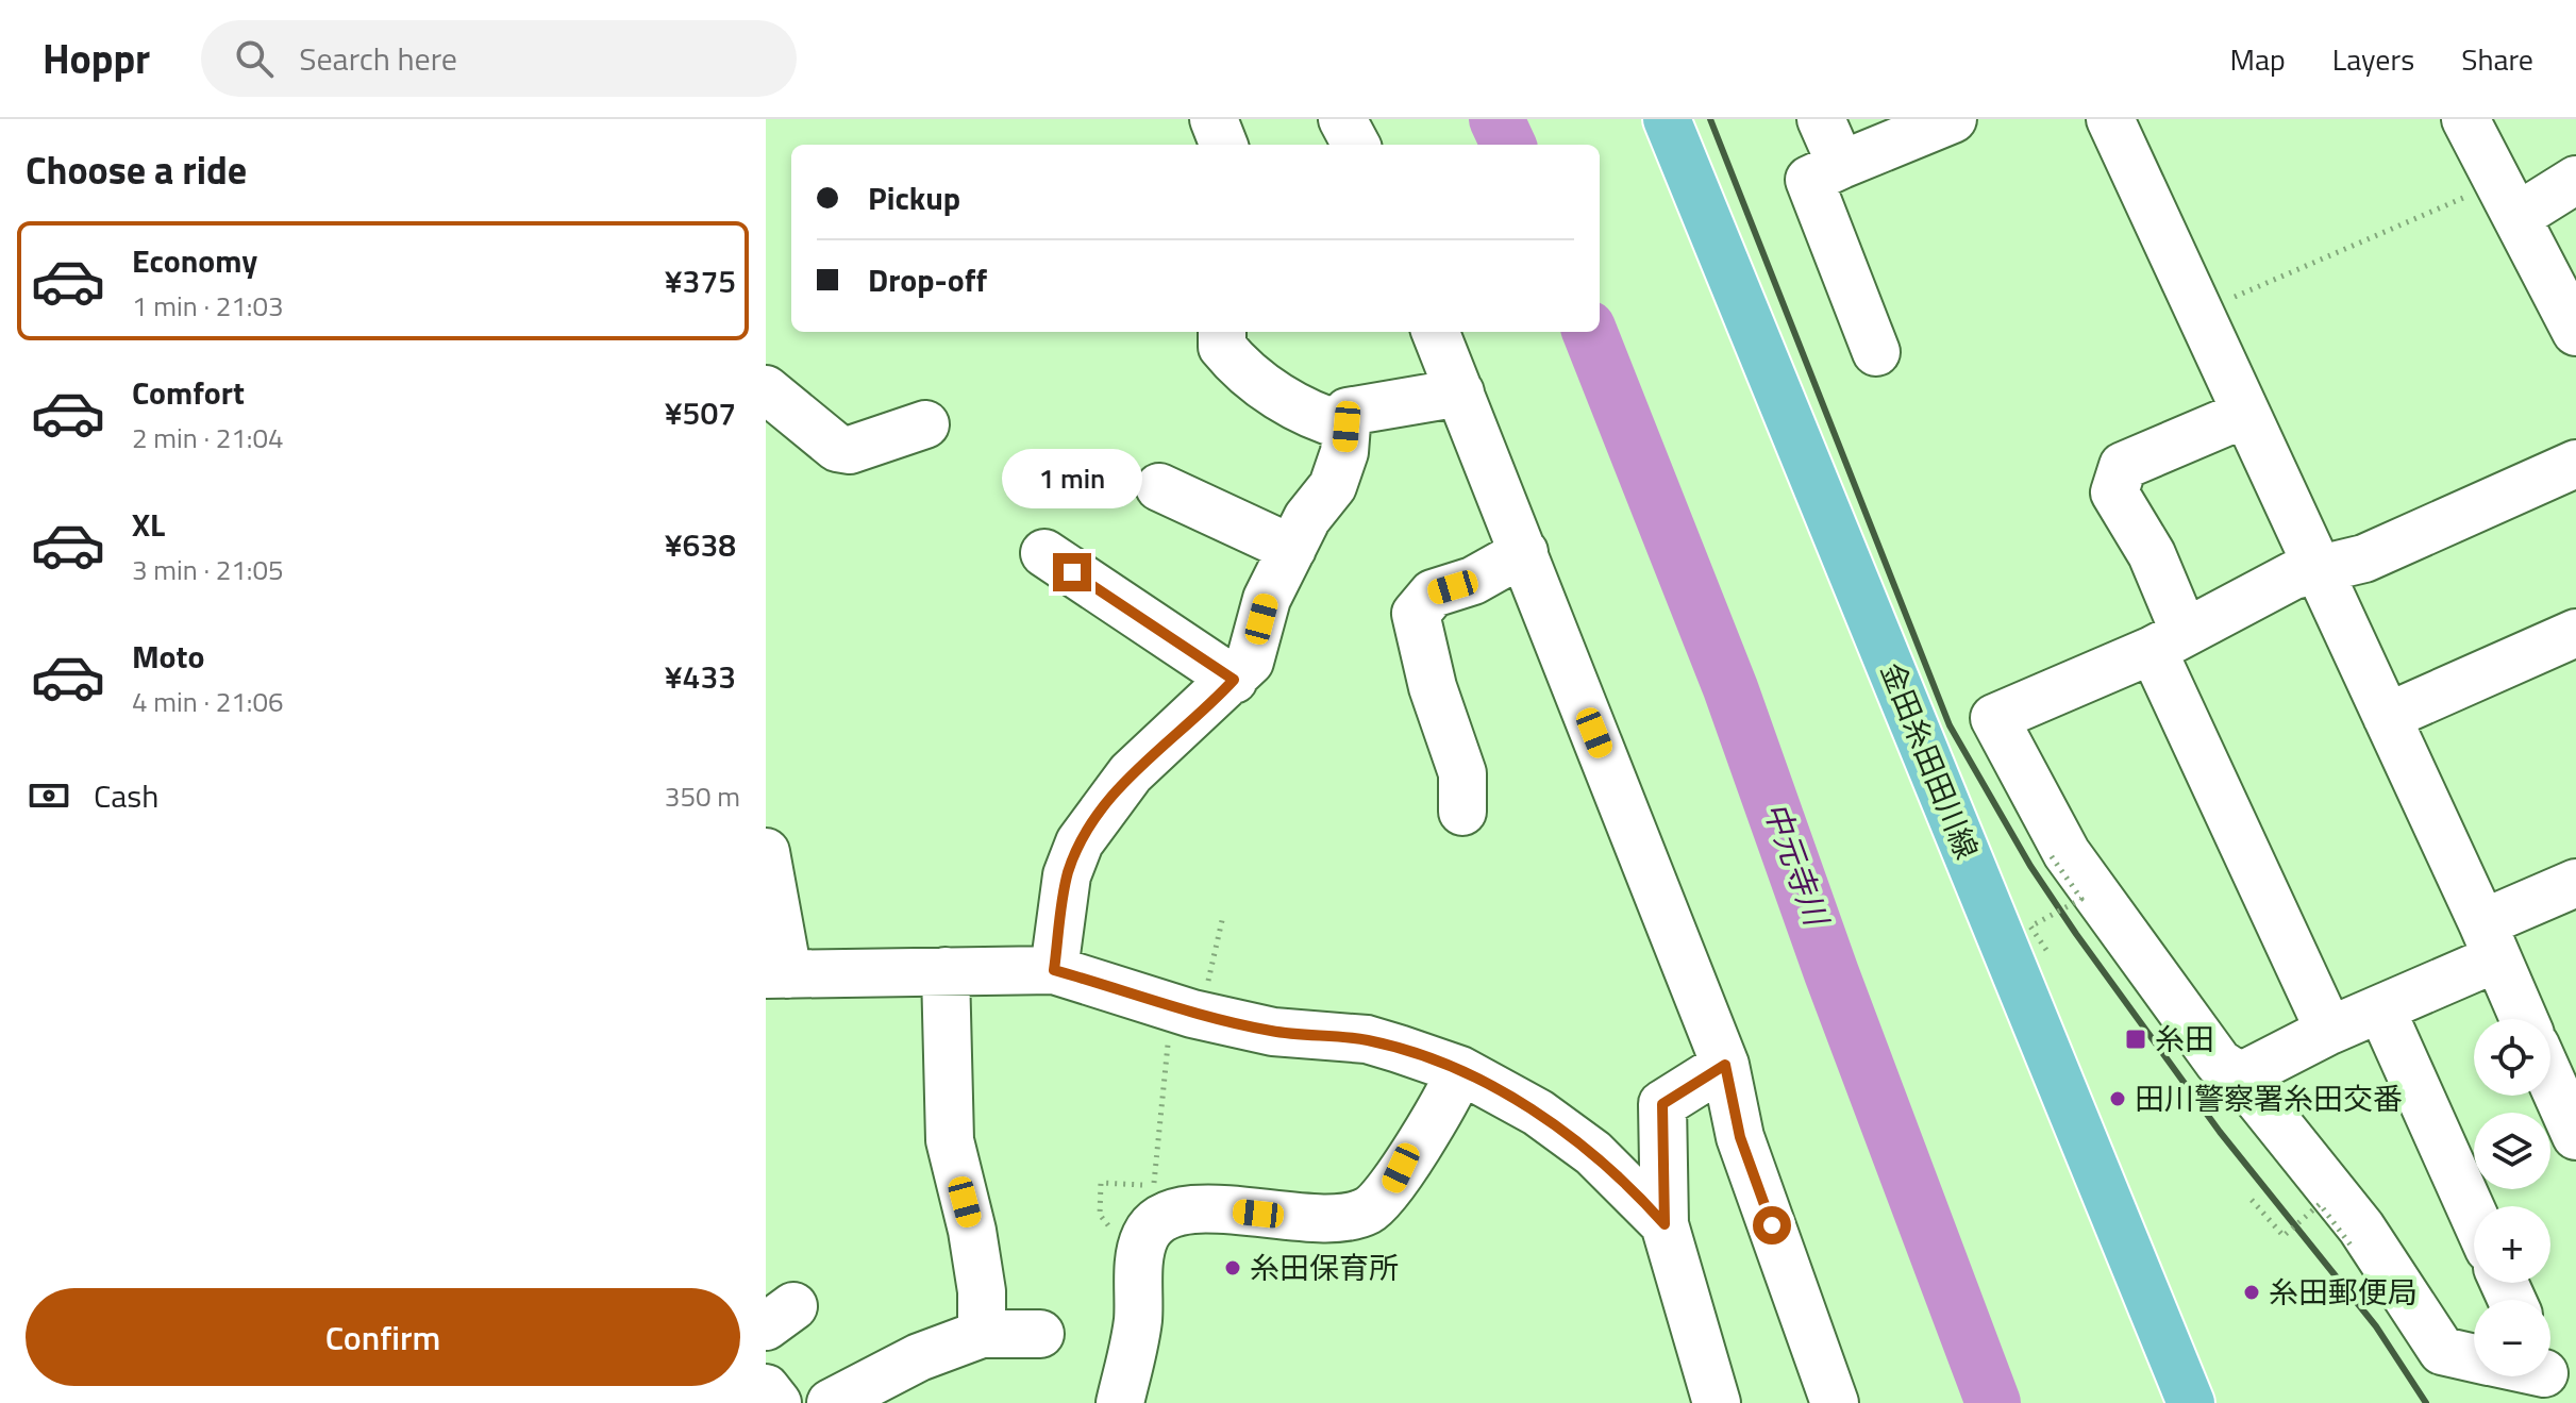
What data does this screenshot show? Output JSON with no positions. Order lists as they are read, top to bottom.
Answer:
{
  "streets": {
    "main road": ["金田糸田田川線"]
  },
  "water": ["中元寺川"],
  "places": {
    "transit": ["糸田"],
    "other": ["田川警察署糸田交番", "糸田保育所", "糸田郵便局"]
  },
  "page": {
    "header": "Hoppr",
    "search": "Search here",
    "nav": ["Map", "Layers", "Share"],
    "heading": "Choose a ride",
    "banner": ["Pickup", "Drop-off"],
    "list": [
      {
        "name": "Economy",
        "note": "1 min · 21:03",
        "value": "¥375"
      },
      {
        "name": "Comfort",
        "note": "2 min · 21:04",
        "value": "¥507"
      },
      {
        "name": "XL",
        "note": "3 min · 21:05",
        "value": "¥638"
      },
      {
        "name": "Moto",
        "note": "4 min · 21:06",
        "value": "¥433"
      }
    ],
    "bubble": "1 min",
    "pay": ["Cash", "350 m"],
    "map_buttons": ["+", "−"],
    "buttons": "Confirm"
  }
}
